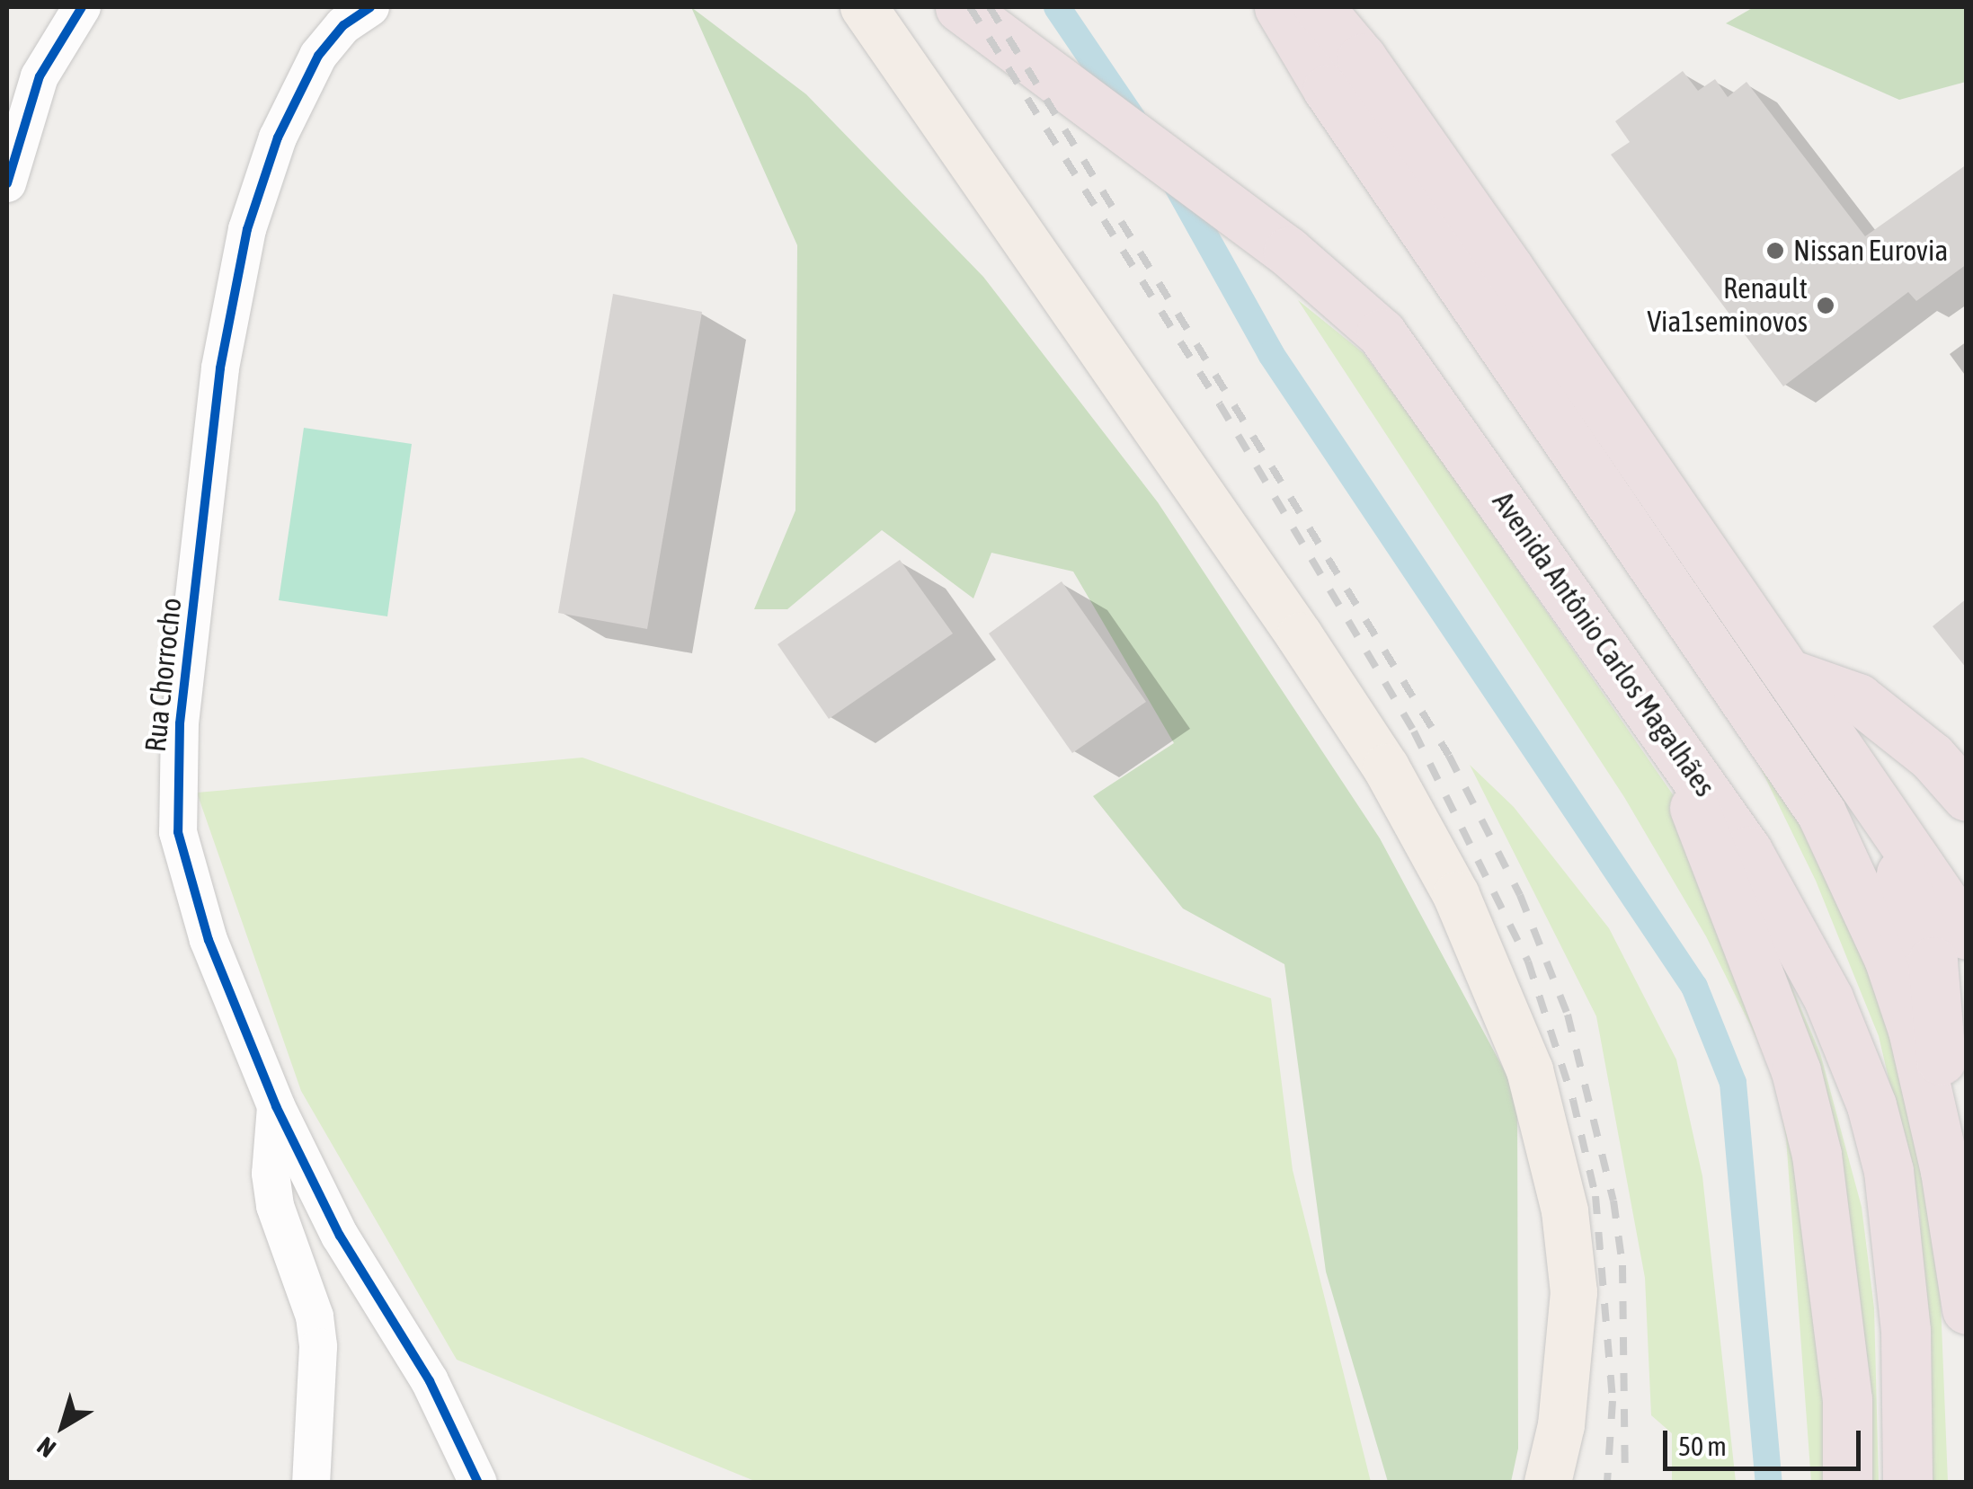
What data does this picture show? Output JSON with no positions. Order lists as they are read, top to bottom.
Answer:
{
  "streets": {
    "highway": ["Avenida Antônio Carlos Magalhães"],
    "street": ["Rua Chorrocho"]
  },
  "places": ["Nissan Eurovia", "Renault Via1seminovos"],
  "scale_bar": "50 m",
  "north": "bottom left"
}
